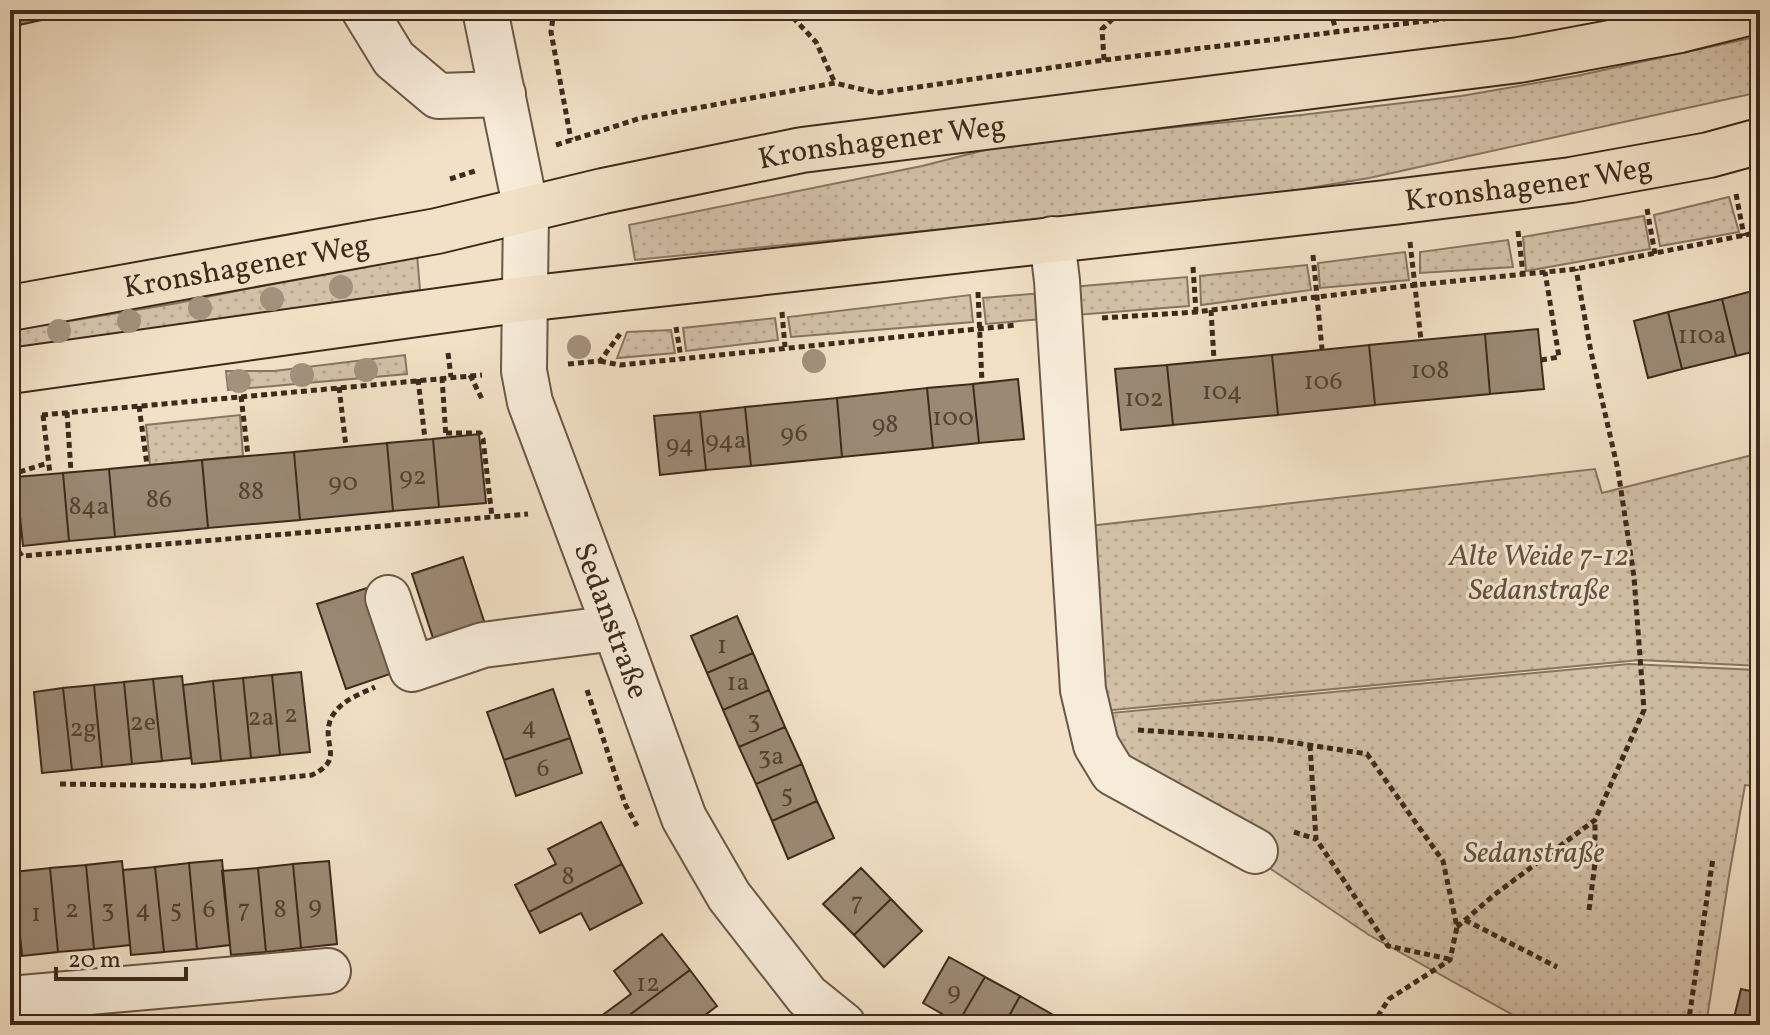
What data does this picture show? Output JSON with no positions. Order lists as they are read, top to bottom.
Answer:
{
  "streets": {
    "main road": ["Kronshagener Weg"],
    "street": ["Sedanstraße"]
  },
  "crossings": [
    ["Kronshagener Weg", "Sedanstraße"]
  ],
  "parks": ["Alte Weide 7-12 Sedanstraße", "Sedanstraße"],
  "house_numbers": [
    "110a",
    "108",
    "106",
    "104",
    "102",
    "100",
    "98",
    "96",
    "94a",
    "94",
    "92",
    "90",
    "88",
    "86",
    "84a",
    "1",
    "1a",
    "2",
    "2a",
    "3",
    "2e",
    "4",
    "2g",
    "3a",
    "6",
    "5",
    "8",
    "7",
    "9",
    "2",
    "3",
    "4",
    "5",
    "6",
    "7",
    "8",
    "1",
    "12",
    "9"
  ],
  "scale_bar": "20 m"
}
